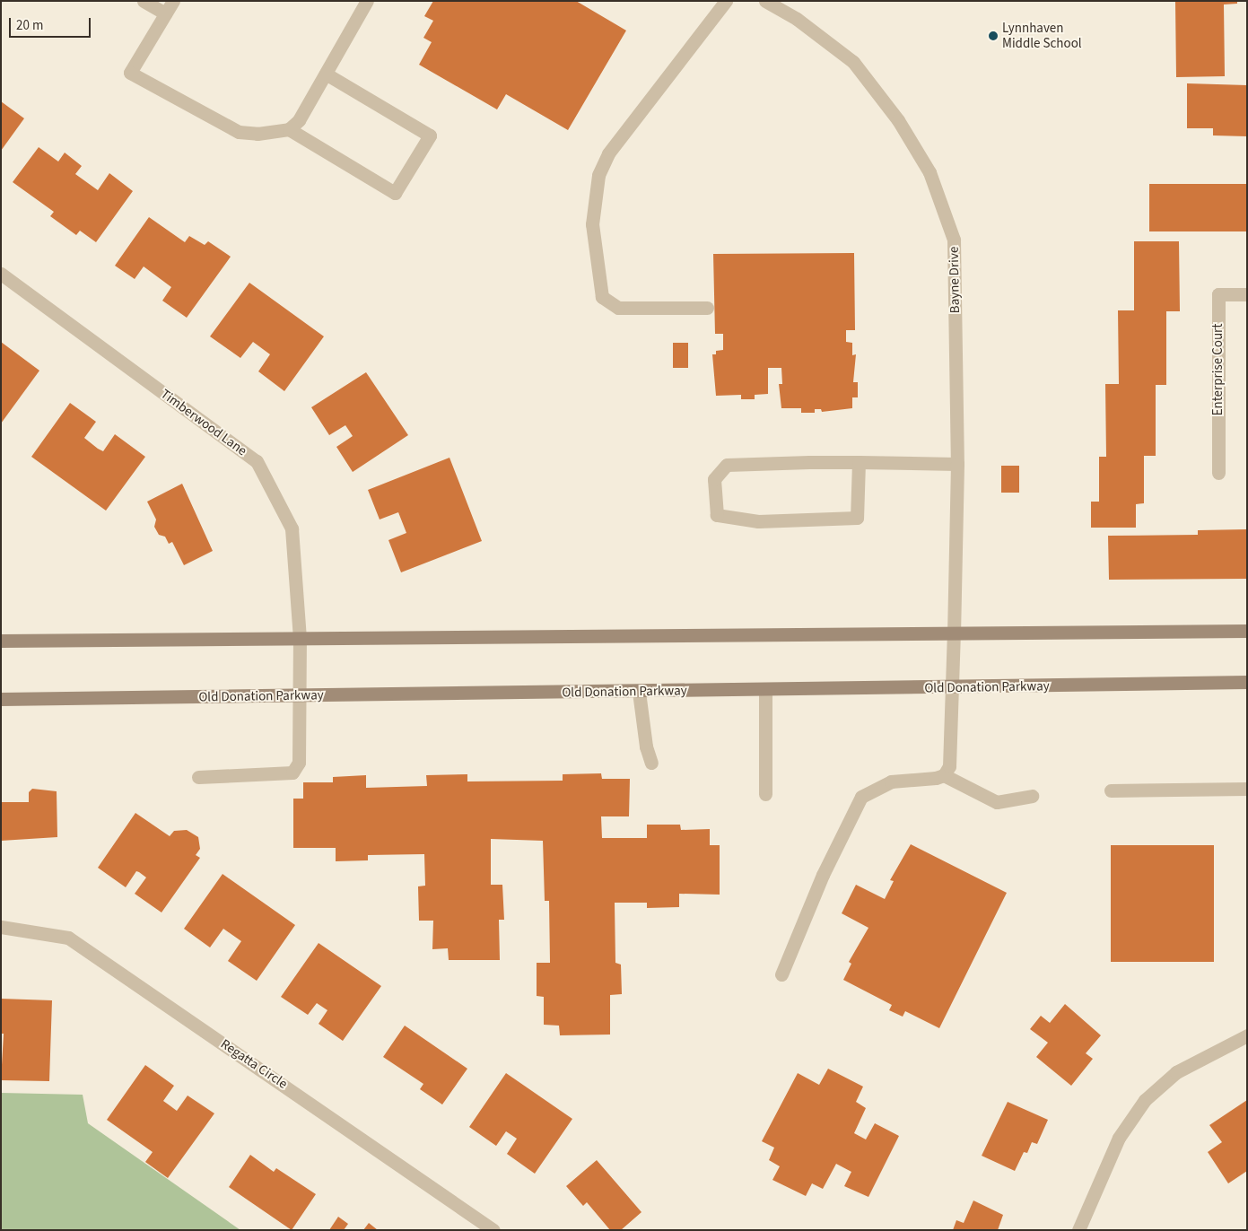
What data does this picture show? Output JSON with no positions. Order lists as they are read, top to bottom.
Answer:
{
  "streets": {
    "street": [
      "Bayne Drive",
      "Enterprise Court",
      "Timberwood Lane",
      "Old Donation Parkway",
      "Regatta Circle"
    ]
  },
  "crossings": [
    ["Bayne Drive", "Old Donation Parkway"],
    ["Timberwood Lane", "Old Donation Parkway"]
  ],
  "places": ["Lynnhaven Middle School"],
  "scale_bar": "20 m"
}
